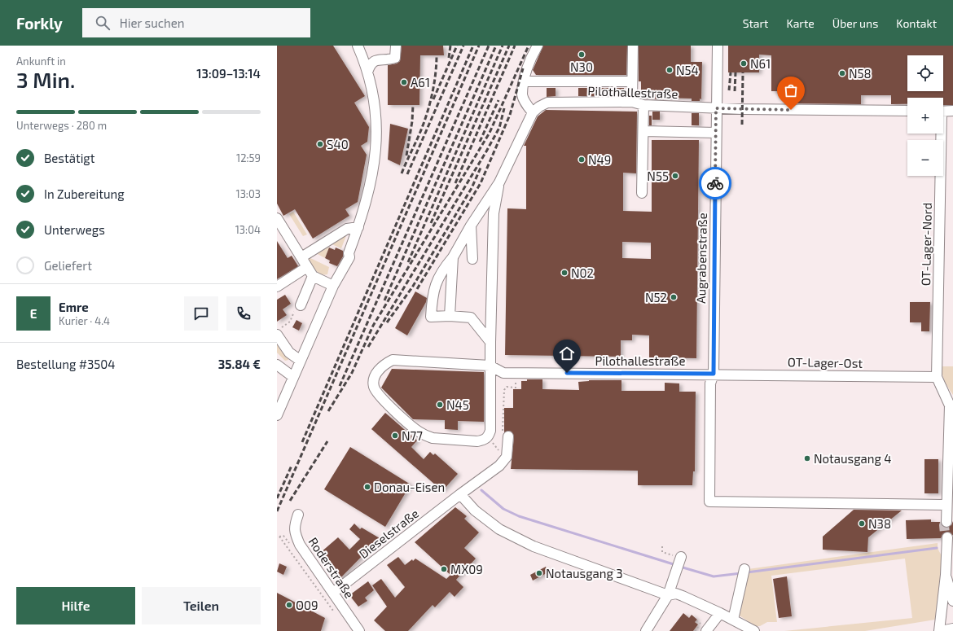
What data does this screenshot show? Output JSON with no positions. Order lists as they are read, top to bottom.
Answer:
{
  "streets": {
    "street": [
      "Pilothallestraße",
      "OT-Lager-Nord",
      "Augrabenstraße",
      "OT-Lager-Ost",
      "Dieselstraße",
      "Roderstraße"
    ]
  },
  "crossings": [
    ["Pilothallestraße", "Augrabenstraße"],
    ["Pilothallestraße", "OT-Lager-Ost"],
    ["OT-Lager-Nord", "OT-Lager-Ost"],
    ["Augrabenstraße", "OT-Lager-Ost"],
    ["Dieselstraße", "Roderstraße"]
  ],
  "places": [
    "N30",
    "N61",
    "N54",
    "N58",
    "A61",
    "S40",
    "N49",
    "N55",
    "N02",
    "N52",
    "N45",
    "N77",
    "Notausgang 4",
    "Donau-Eisen",
    "N38",
    "MX09",
    "Notausgang 3",
    "O09"
  ],
  "page": {
    "header": "Forkly",
    "search": "Hier suchen",
    "nav": [
      "Start",
      "Karte",
      "Über uns",
      "Kontakt"
    ],
    "heading": ["3 Min.", "Ankunft in", "13:09–13:14"],
    "panel": [
      "Emre",
      "Kurier · 4.4",
      "Bestellung #3504",
      "35.84 €"
    ],
    "map_buttons": ["+", "−"],
    "bar": "Unterwegs · 280 m",
    "list": [
      ["Bestätigt", "12:59"],
      ["In Zubereitung", "13:03"],
      ["Unterwegs", "13:04"],
      "Geliefert"
    ],
    "round": "E",
    "buttons": ["Hilfe", "Teilen"]
  }
}
